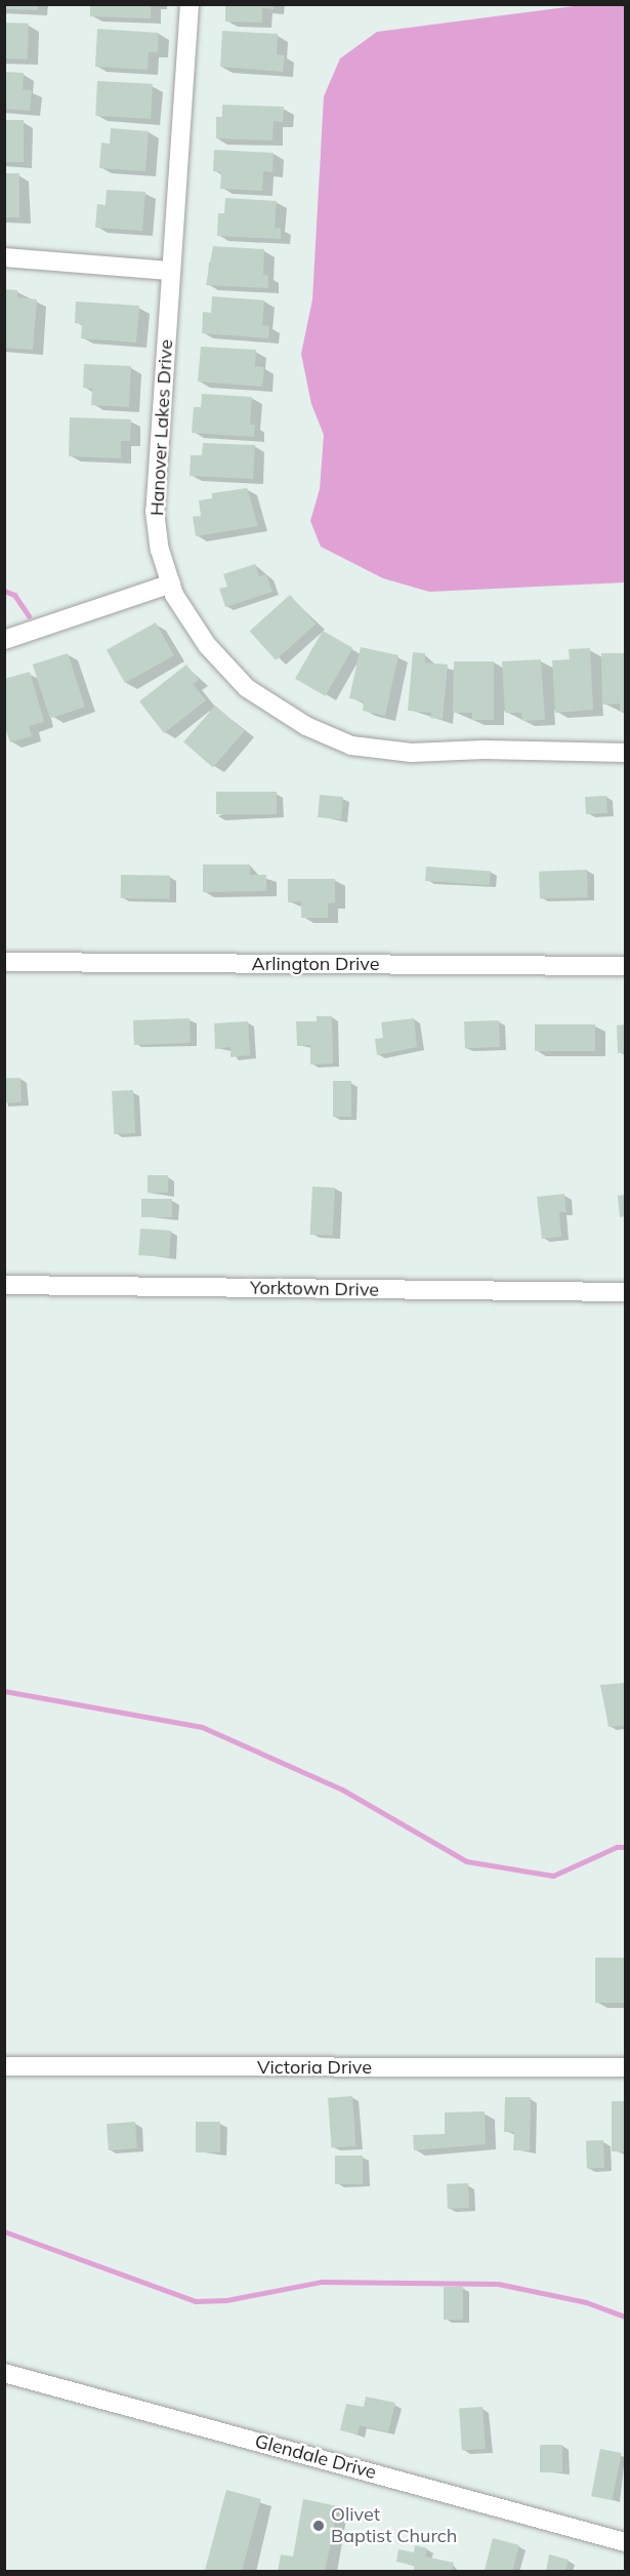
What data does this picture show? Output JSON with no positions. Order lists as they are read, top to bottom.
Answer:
{
  "streets": {
    "street": [
      "Hanover Lakes Drive",
      "Arlington Drive",
      "Yorktown Drive",
      "Victoria Drive",
      "Glendale Drive"
    ]
  },
  "places": ["Olivet Baptist Church"]
}
